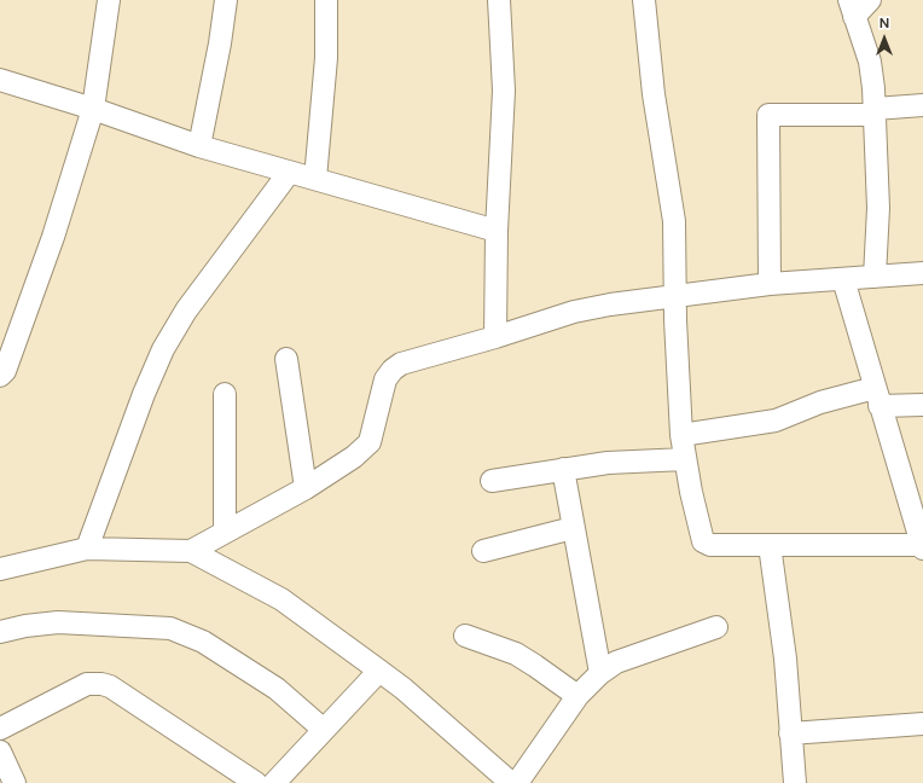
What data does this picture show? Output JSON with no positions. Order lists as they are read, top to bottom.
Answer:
{
  "north": "top"
}
